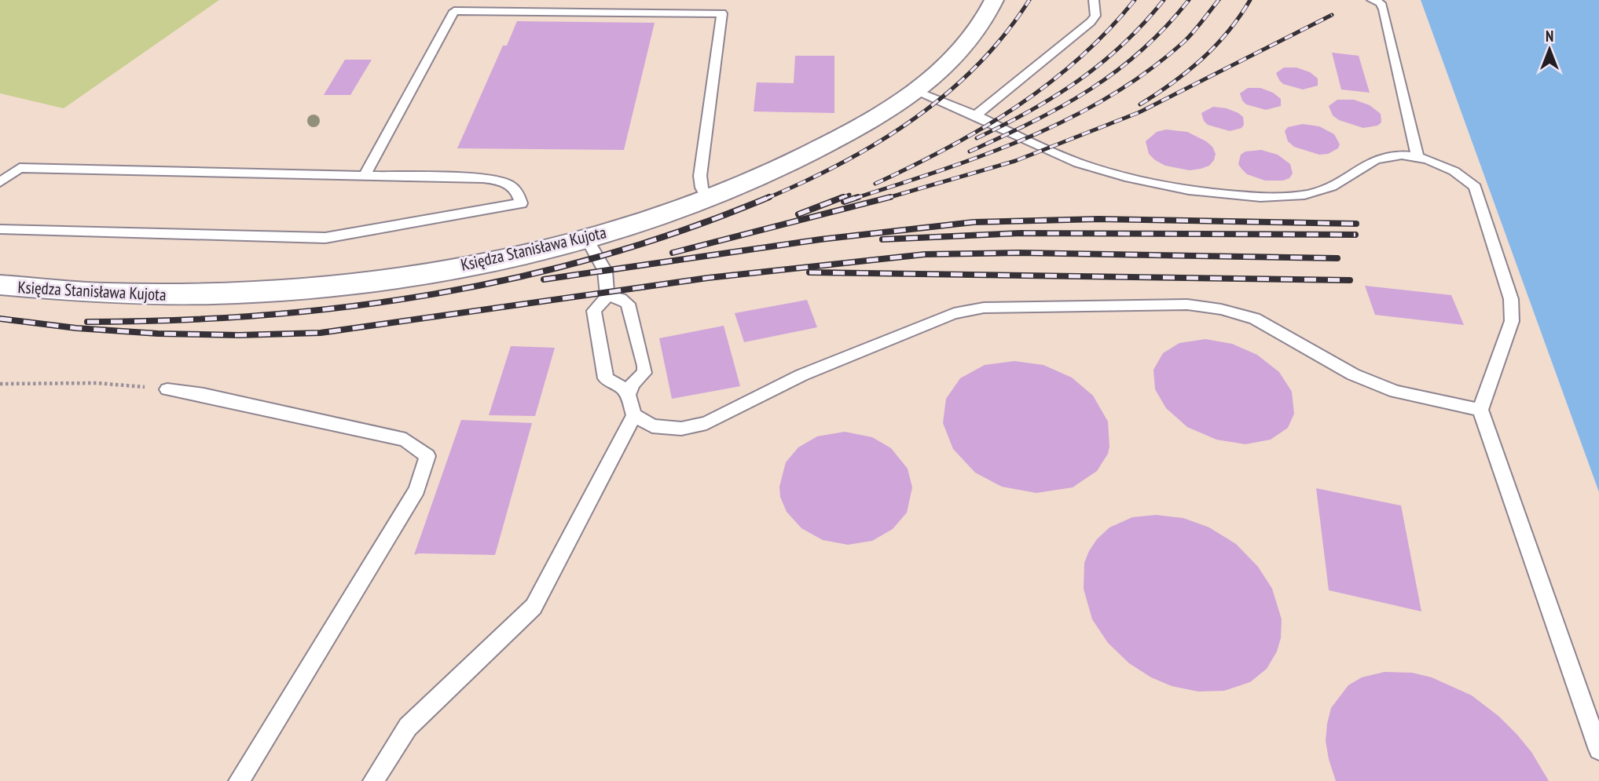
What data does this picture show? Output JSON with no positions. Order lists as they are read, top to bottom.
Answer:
{
  "streets": {
    "street": ["Księdza Stanisława Kujota"]
  },
  "north": "top"
}
